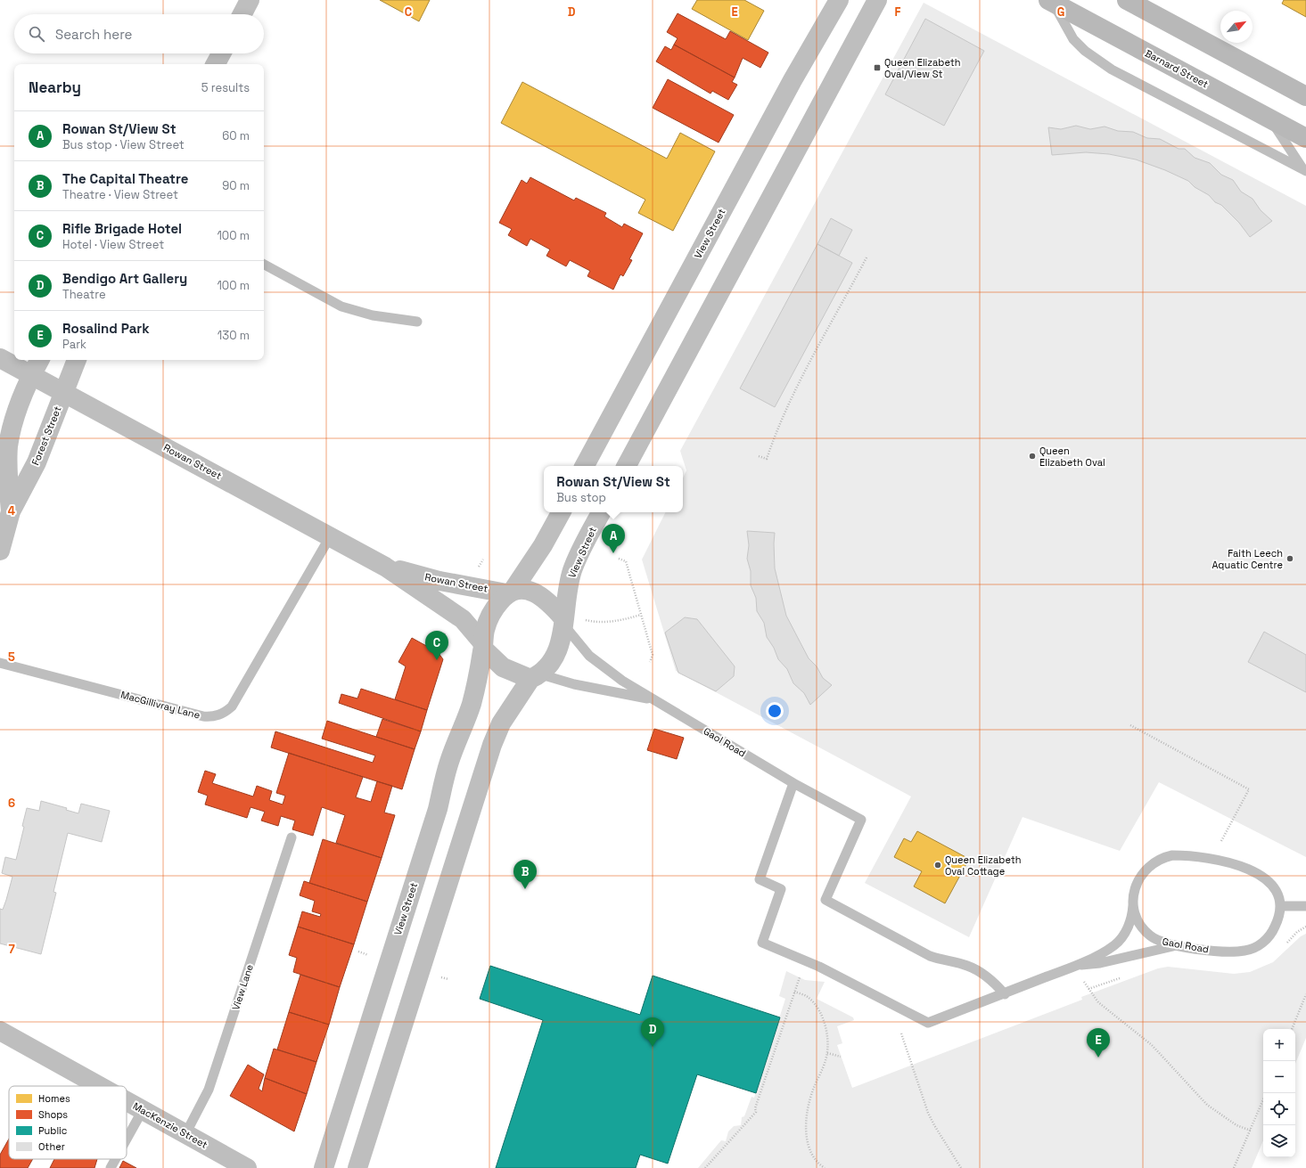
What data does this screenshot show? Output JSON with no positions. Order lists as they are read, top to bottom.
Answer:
{
  "streets": {
    "main road": ["Barnard Street"],
    "street": [
      "View Street",
      "Forest Street",
      "Rowan Street",
      "MacKenzie Street"
    ],
    "lane": ["MacGillivray Lane", "Gaol Road", "View Lane"]
  },
  "crossings": [
    ["View Street", "Rowan Street"],
    ["View Street", "Gaol Road"],
    ["Forest Street", "Rowan Street"],
    ["Rowan Street", "MacGillivray Lane"],
    ["Rowan Street", "Gaol Road"],
    ["View Lane", "MacKenzie Street"]
  ],
  "places": {
    "transit": ["Queen Elizabeth Oval/View St"],
    "other": ["Queen Elizabeth Oval", "Faith Leech Aquatic Centre", "Queen Elizabeth Oval Cottage"]
  },
  "legend": [
    "Homes",
    "Shops",
    "Public",
    "Other"
  ],
  "north": "top right",
  "page": {
    "search": "Search here",
    "heading": ["Nearby", "5 results"],
    "list": [
      {
        "mark": "A",
        "name": "Rowan St/View St",
        "note": "Bus stop · View Street",
        "value": "60 m"
      },
      {
        "mark": "B",
        "name": "The Capital Theatre",
        "note": "Theatre · View Street",
        "value": "90 m"
      },
      {
        "mark": "C",
        "name": "Rifle Brigade Hotel",
        "note": "Hotel · View Street",
        "value": "100 m"
      },
      {
        "mark": "D",
        "name": "Bendigo Art Gallery",
        "note": "Theatre",
        "value": "100 m"
      },
      {
        "mark": "E",
        "name": "Rosalind Park",
        "note": "Park",
        "value": "130 m"
      }
    ],
    "popup": ["Rowan St/View St", "Bus stop"],
    "pins": [
      "A",
      "C",
      "B",
      "D",
      "E"
    ],
    "map_buttons": ["+", "−"]
  },
  "grid": {
    "columns": [
      "C",
      "D",
      "E",
      "F",
      "G"
    ],
    "rows": [
      "4",
      "5",
      "6",
      "7"
    ]
  }
}
